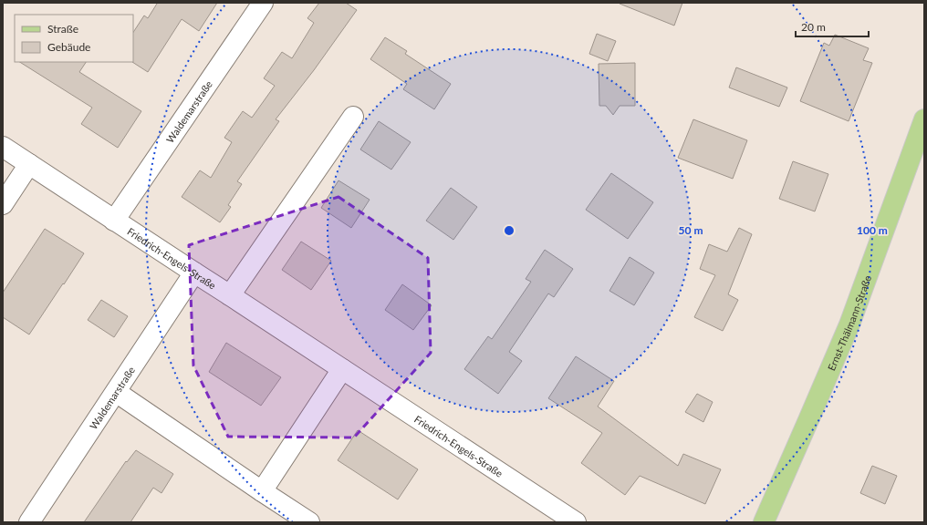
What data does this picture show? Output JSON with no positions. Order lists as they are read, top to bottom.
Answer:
{
  "streets": {
    "main road": ["Ernst-Thälmann-Straße"],
    "street": ["Waldemarstraße", "Friedrich-Engels-Straße"]
  },
  "crossings": [
    ["Waldemarstraße", "Friedrich-Engels-Straße"]
  ],
  "legend": ["Straße", "Gebäude"],
  "scale_bar": "20 m",
  "rings": ["50 m", "100 m"]
}
